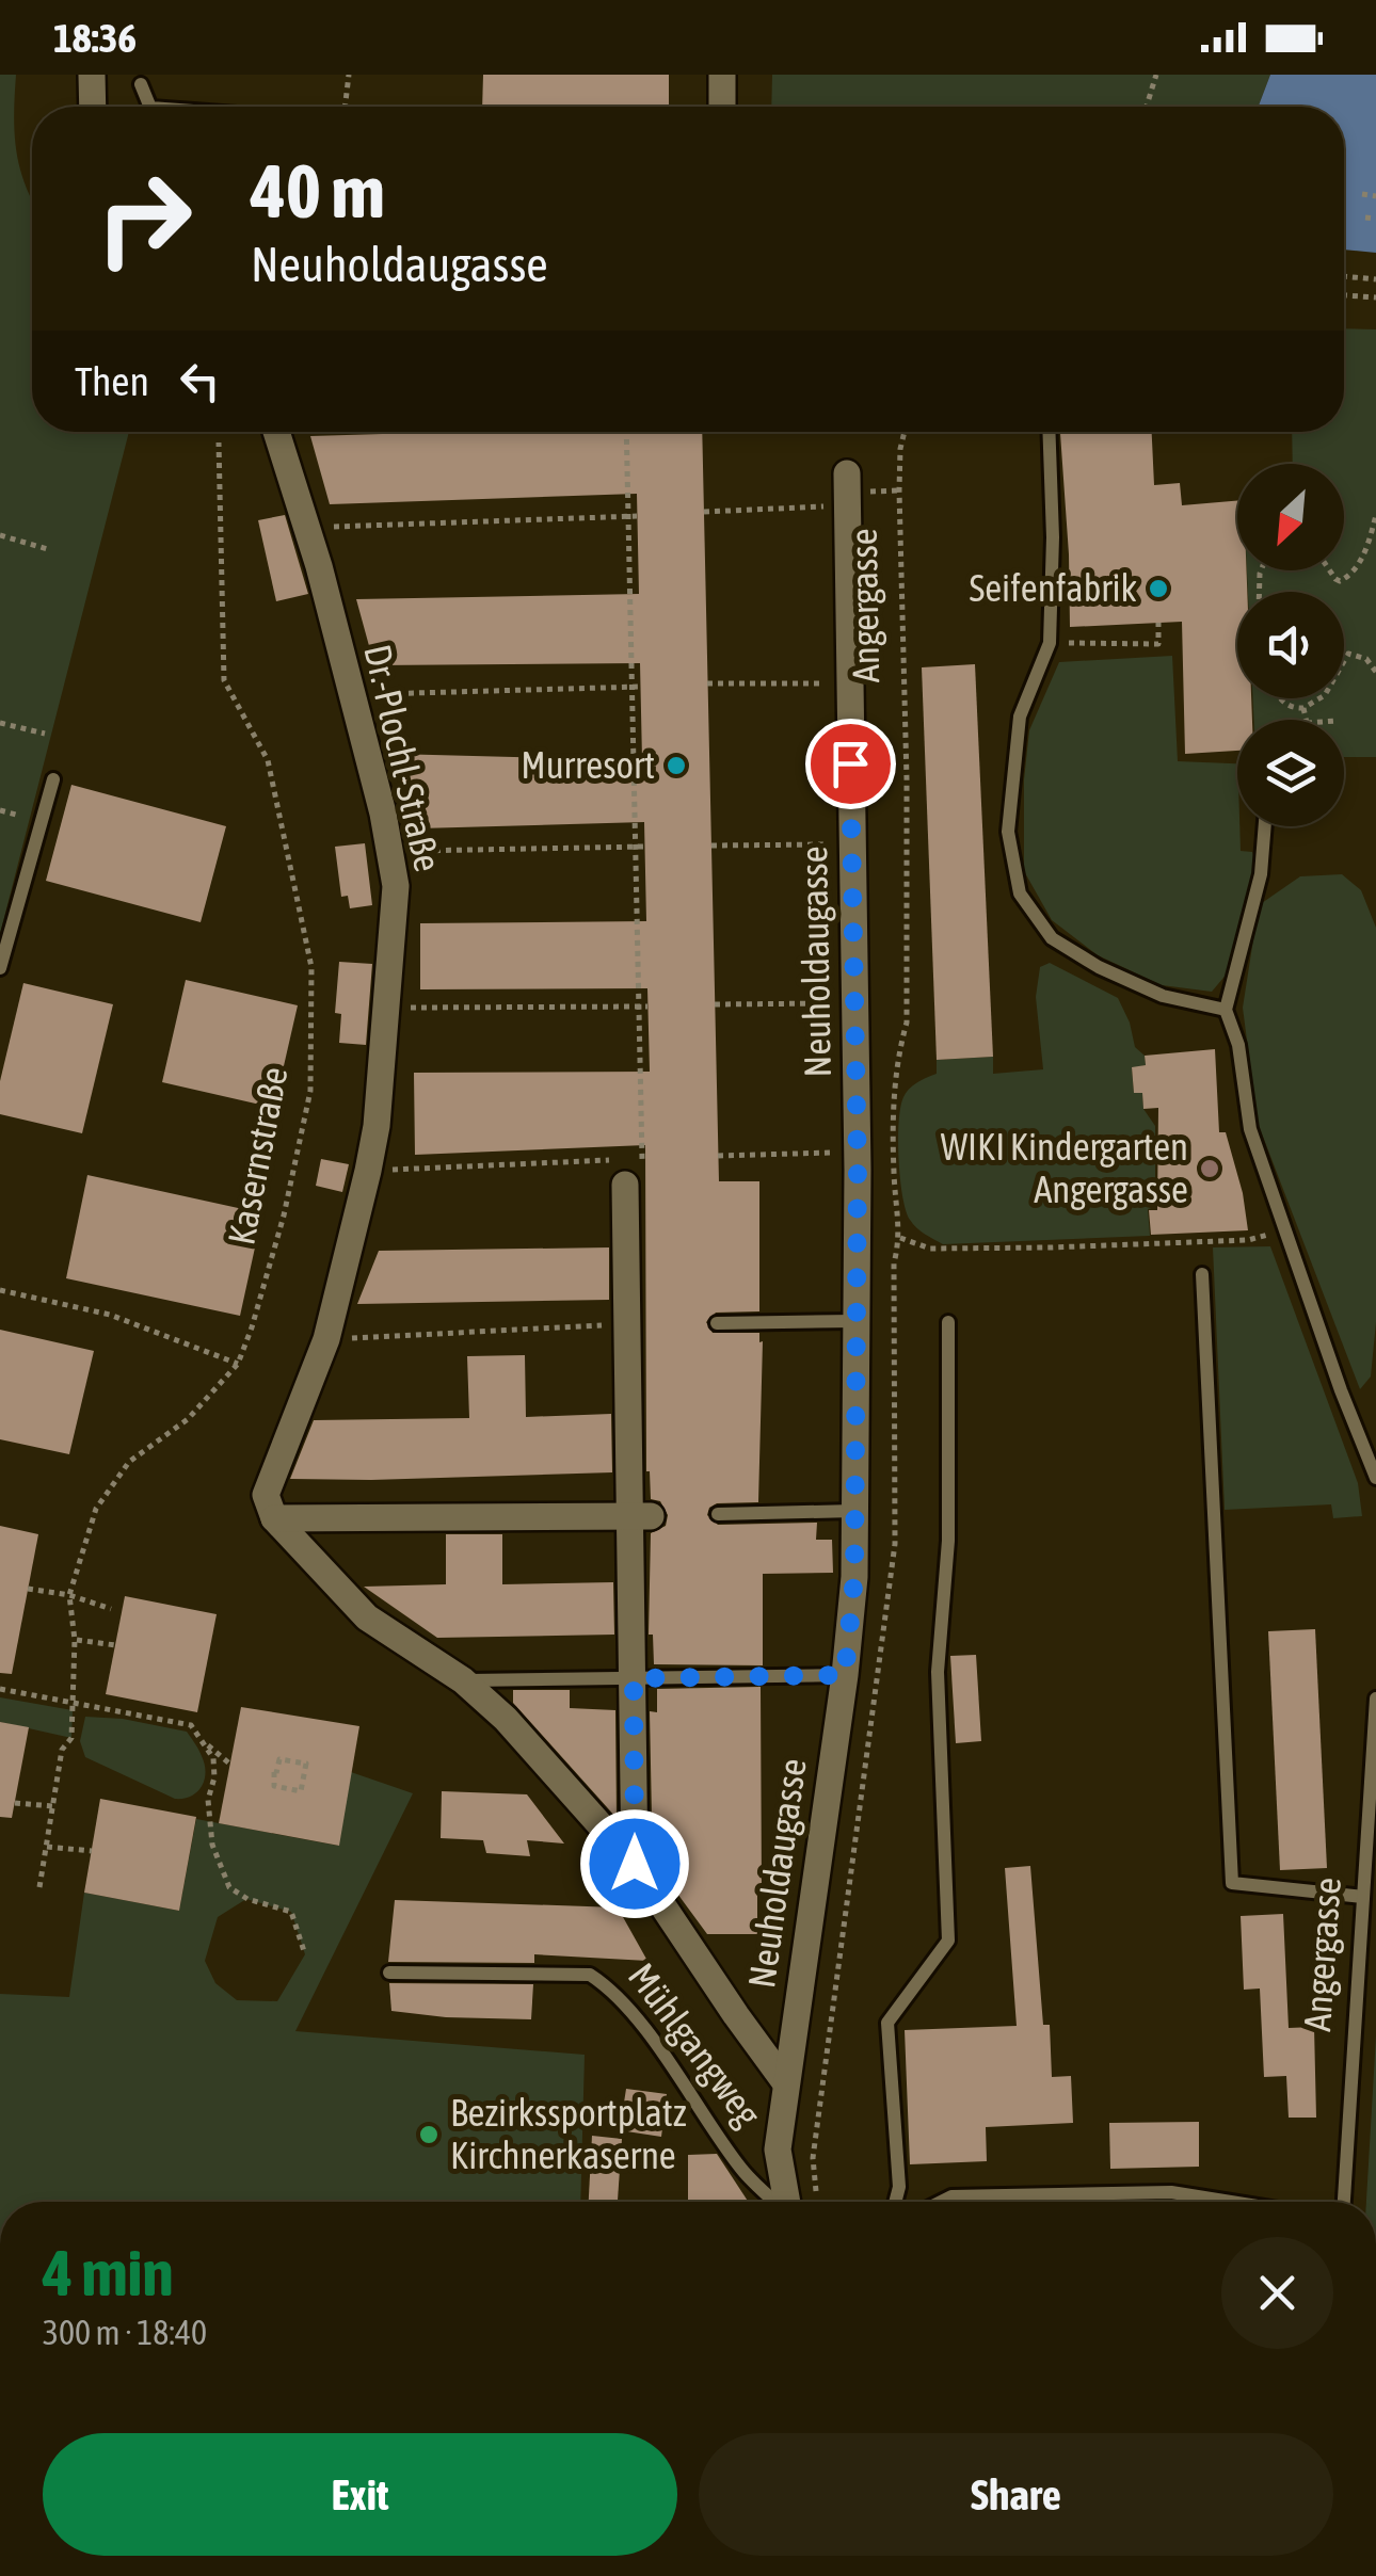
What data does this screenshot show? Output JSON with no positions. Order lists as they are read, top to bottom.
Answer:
{
  "streets": {
    "street": ["Dr.-Plochl-Straße", "Neuholdaugasse"],
    "lane": ["Angergasse", "Mühlgangweg"],
    "path": ["Kasernstraße"]
  },
  "places": [
    "Seifenfabrik",
    "Murresort",
    "WIKI Kindergarten Angergasse",
    "Bezirkssportplatz Kirchnerkaserne"
  ],
  "north": "bottom left",
  "page": {
    "status": "18:36",
    "turn": ["40 m", "Neuholdaugasse"],
    "then": "Then",
    "heading": ["4 min", "300 m · 18:40"],
    "buttons": ["Exit", "Share"]
  }
}
